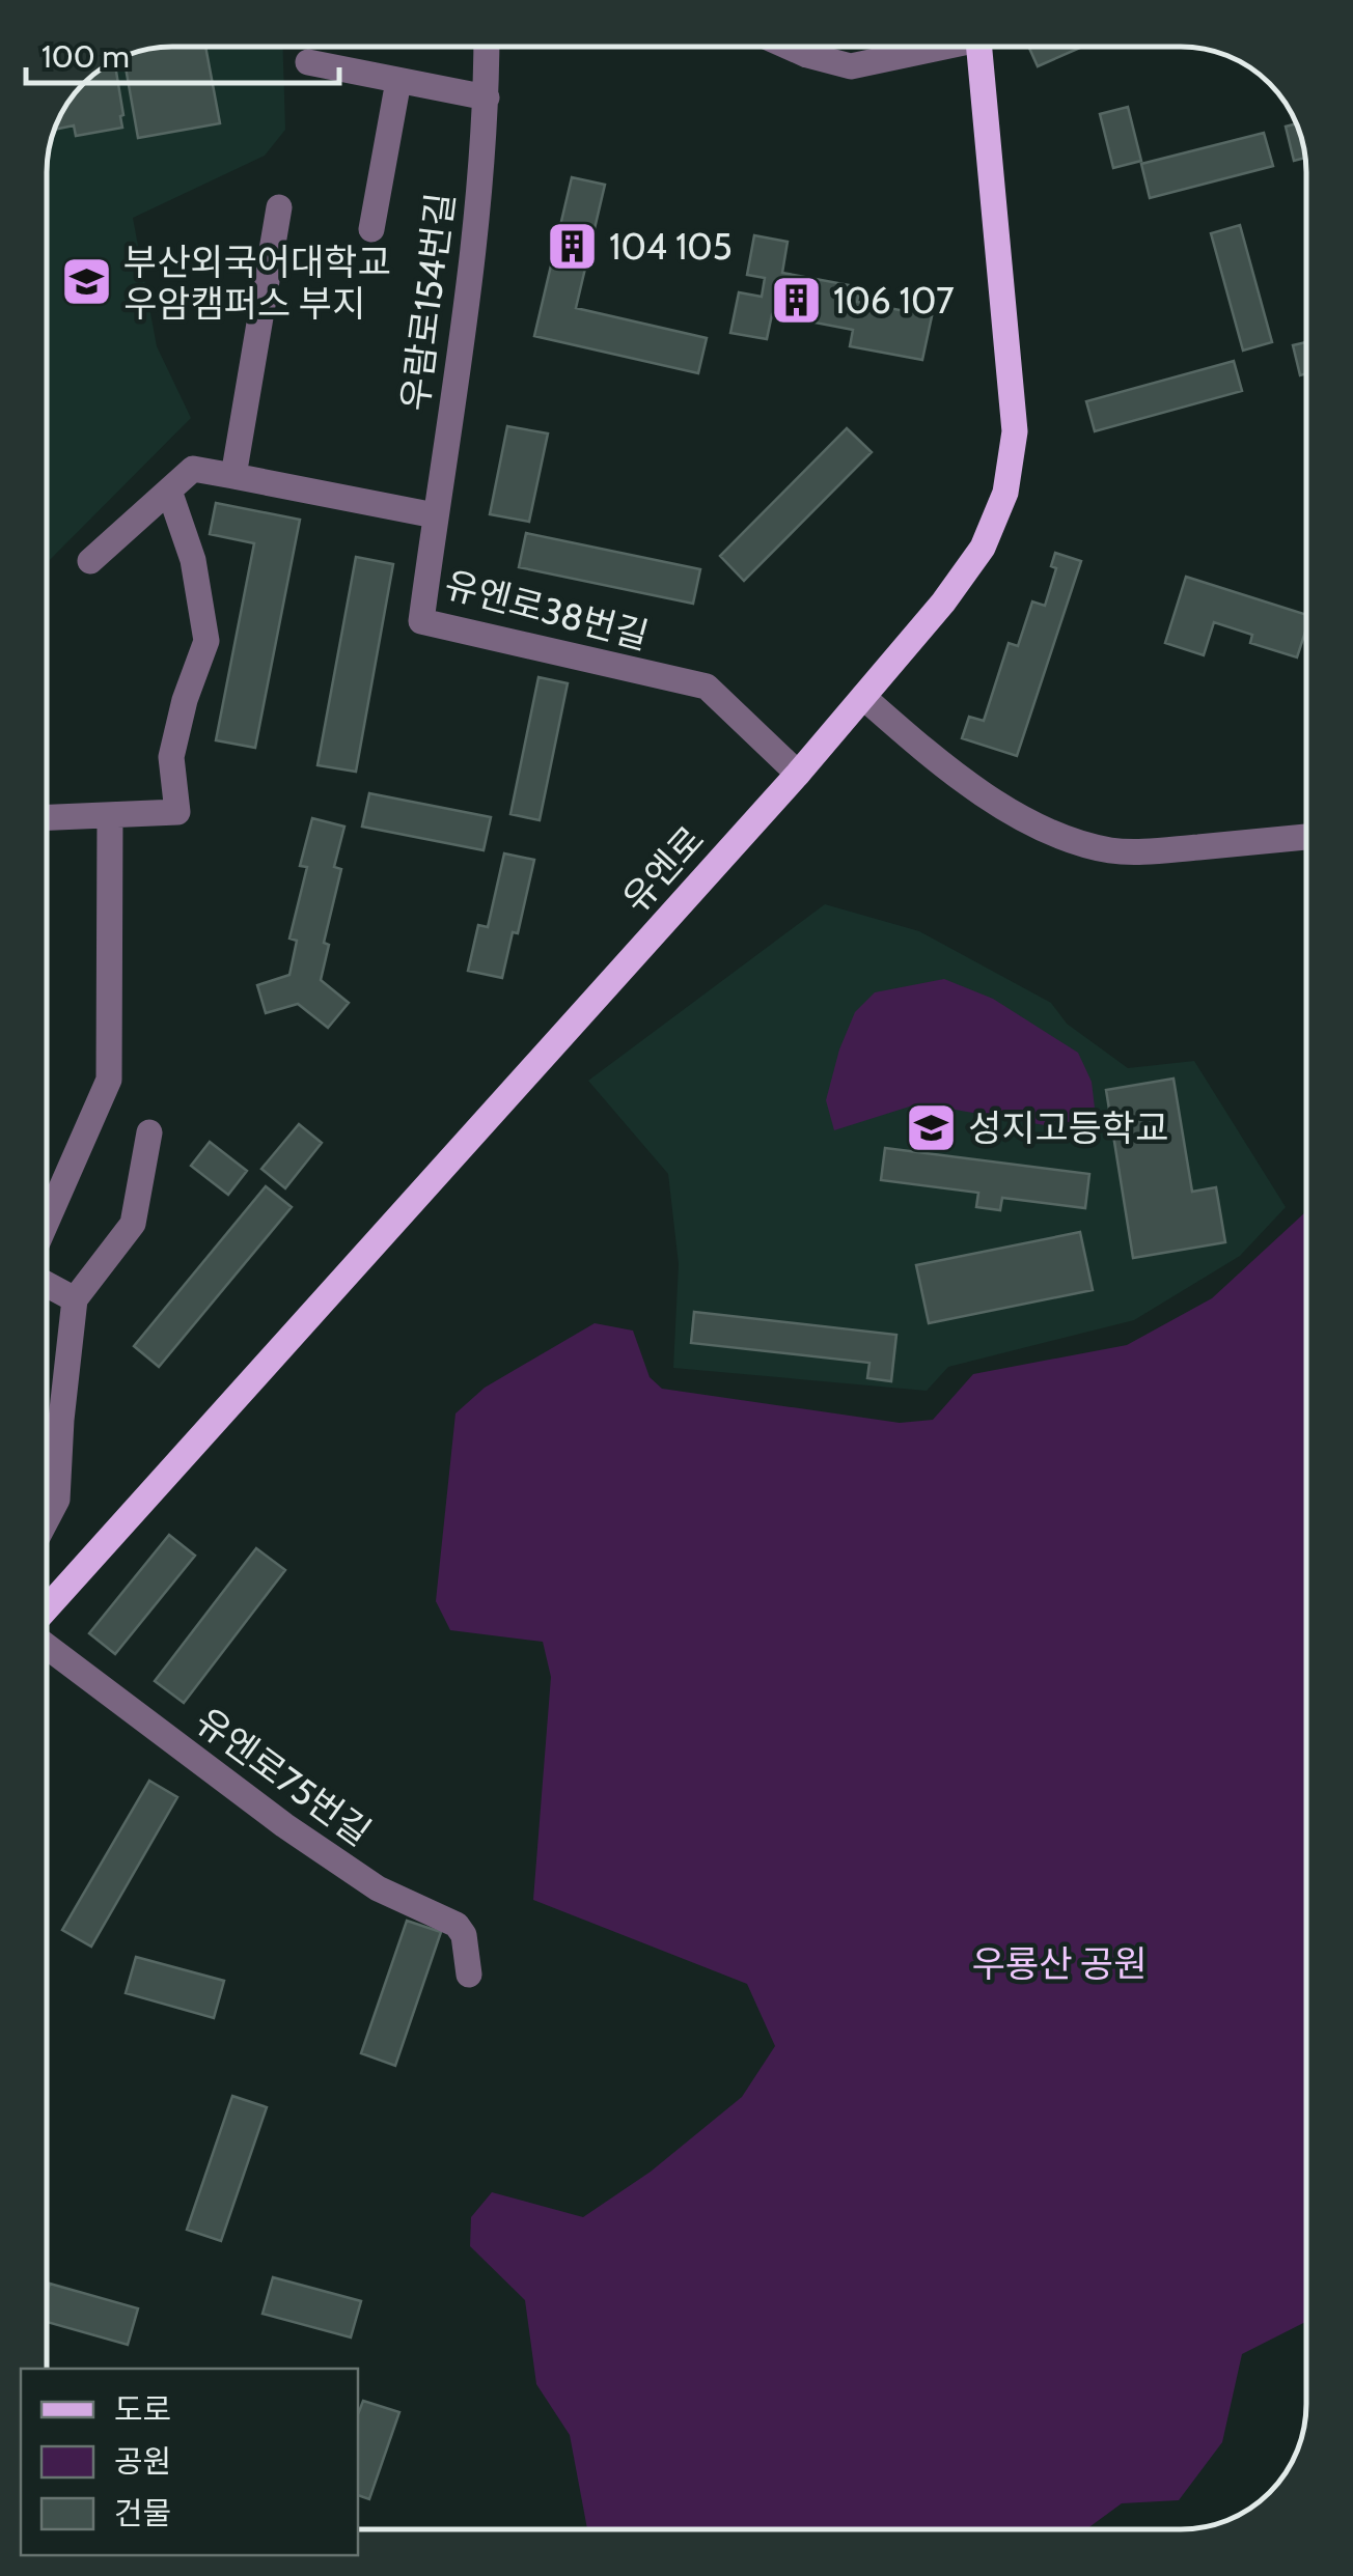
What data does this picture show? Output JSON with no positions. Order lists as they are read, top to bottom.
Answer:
{
  "streets": {
    "main road": ["유엔로"],
    "street": ["우람로154번길", "유엔로38번길", "유엔로75번길"]
  },
  "crossings": [
    ["우람로154번길", "유엔로38번길"],
    ["유엔로38번길", "유엔로"]
  ],
  "parks": ["우룡산 공원"],
  "places": {
    "building": ["104 105", "106 107"],
    "school or university": ["부산외국어대학교 우암캠퍼스 부지", "성지고등학교"]
  },
  "legend": ["도로", "공원", "건물"],
  "scale_bar": "100 m"
}
